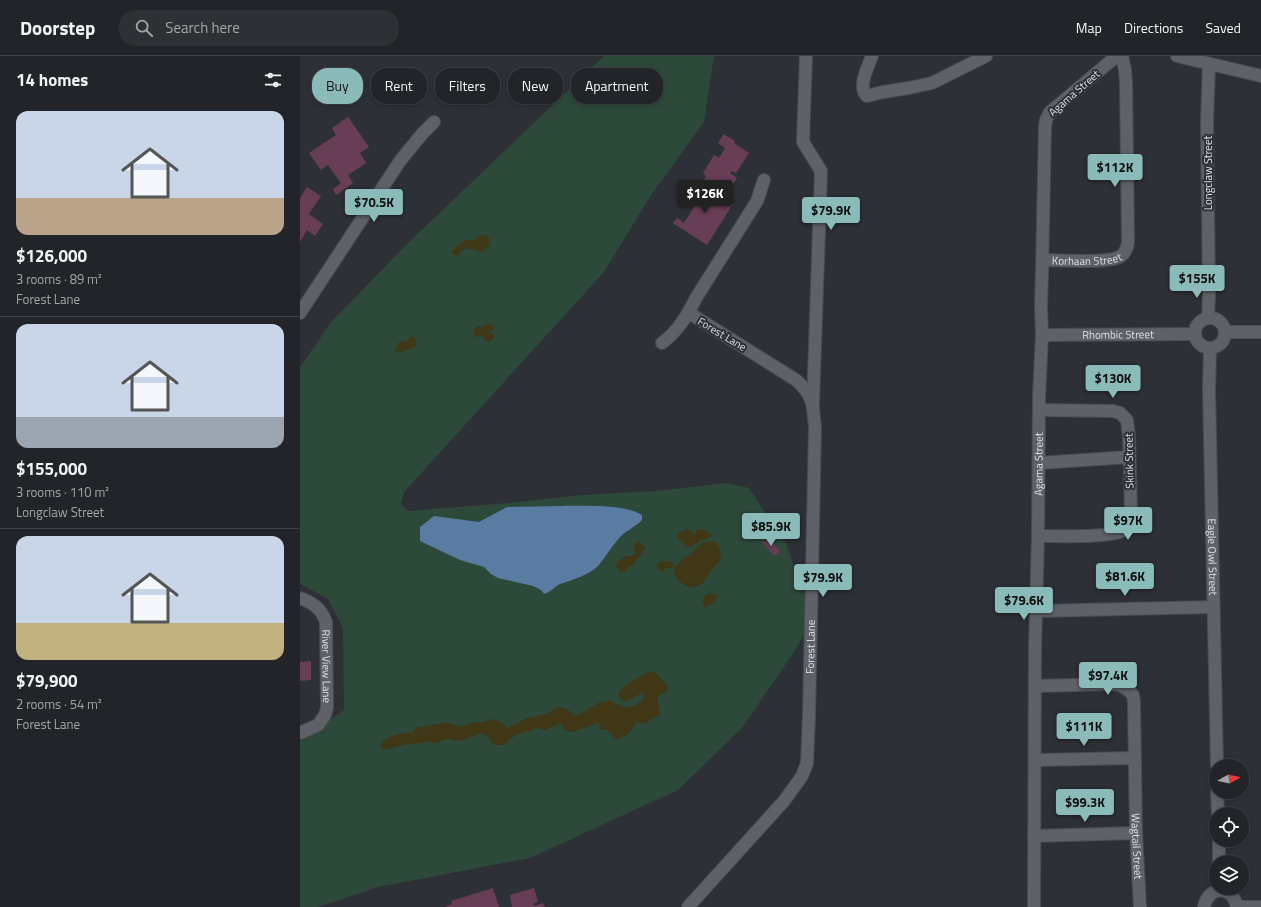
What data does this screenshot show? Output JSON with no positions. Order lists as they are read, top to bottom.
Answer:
{
  "streets": {
    "street": [
      "Agama Street",
      "Longclaw Street",
      "Korhaan Street",
      "Forest Lane",
      "Rhombic Street",
      "Skink Street",
      "Eagle Owl Street",
      "River View Lane",
      "Wagtail Street"
    ]
  },
  "crossings": [
    ["Agama Street", "Korhaan Street"],
    ["Agama Street", "Rhombic Street"],
    ["Agama Street", "Skink Street"],
    ["Agama Street", "Wagtail Street"],
    ["Longclaw Street", "Rhombic Street"],
    ["Longclaw Street", "Eagle Owl Street"],
    ["Rhombic Street", "Eagle Owl Street"]
  ],
  "north": "right",
  "page": {
    "header": "Doorstep",
    "search": "Search here",
    "nav": ["Map", "Directions", "Saved"],
    "heading": "14 homes",
    "chip": [
      "Buy",
      "Rent",
      "Filters",
      "New",
      "Apartment"
    ],
    "list": [
      {
        "name": "$126,000",
        "note": "3 rooms · 89 m² · Forest Lane"
      },
      {
        "name": "$155,000",
        "note": "3 rooms · 110 m² · Longclaw Street"
      },
      {
        "name": "$79,900",
        "note": "2 rooms · 54 m² · Forest Lane"
      }
    ],
    "price": [
      "$112K",
      "$126K",
      "$70.5K",
      "$79.9K",
      "$155K",
      "$130K",
      "$97K",
      "$85.9K",
      "$81.6K",
      "$79.9K",
      "$79.6K",
      "$97.4K",
      "$111K",
      "$99.3K"
    ]
  }
}
